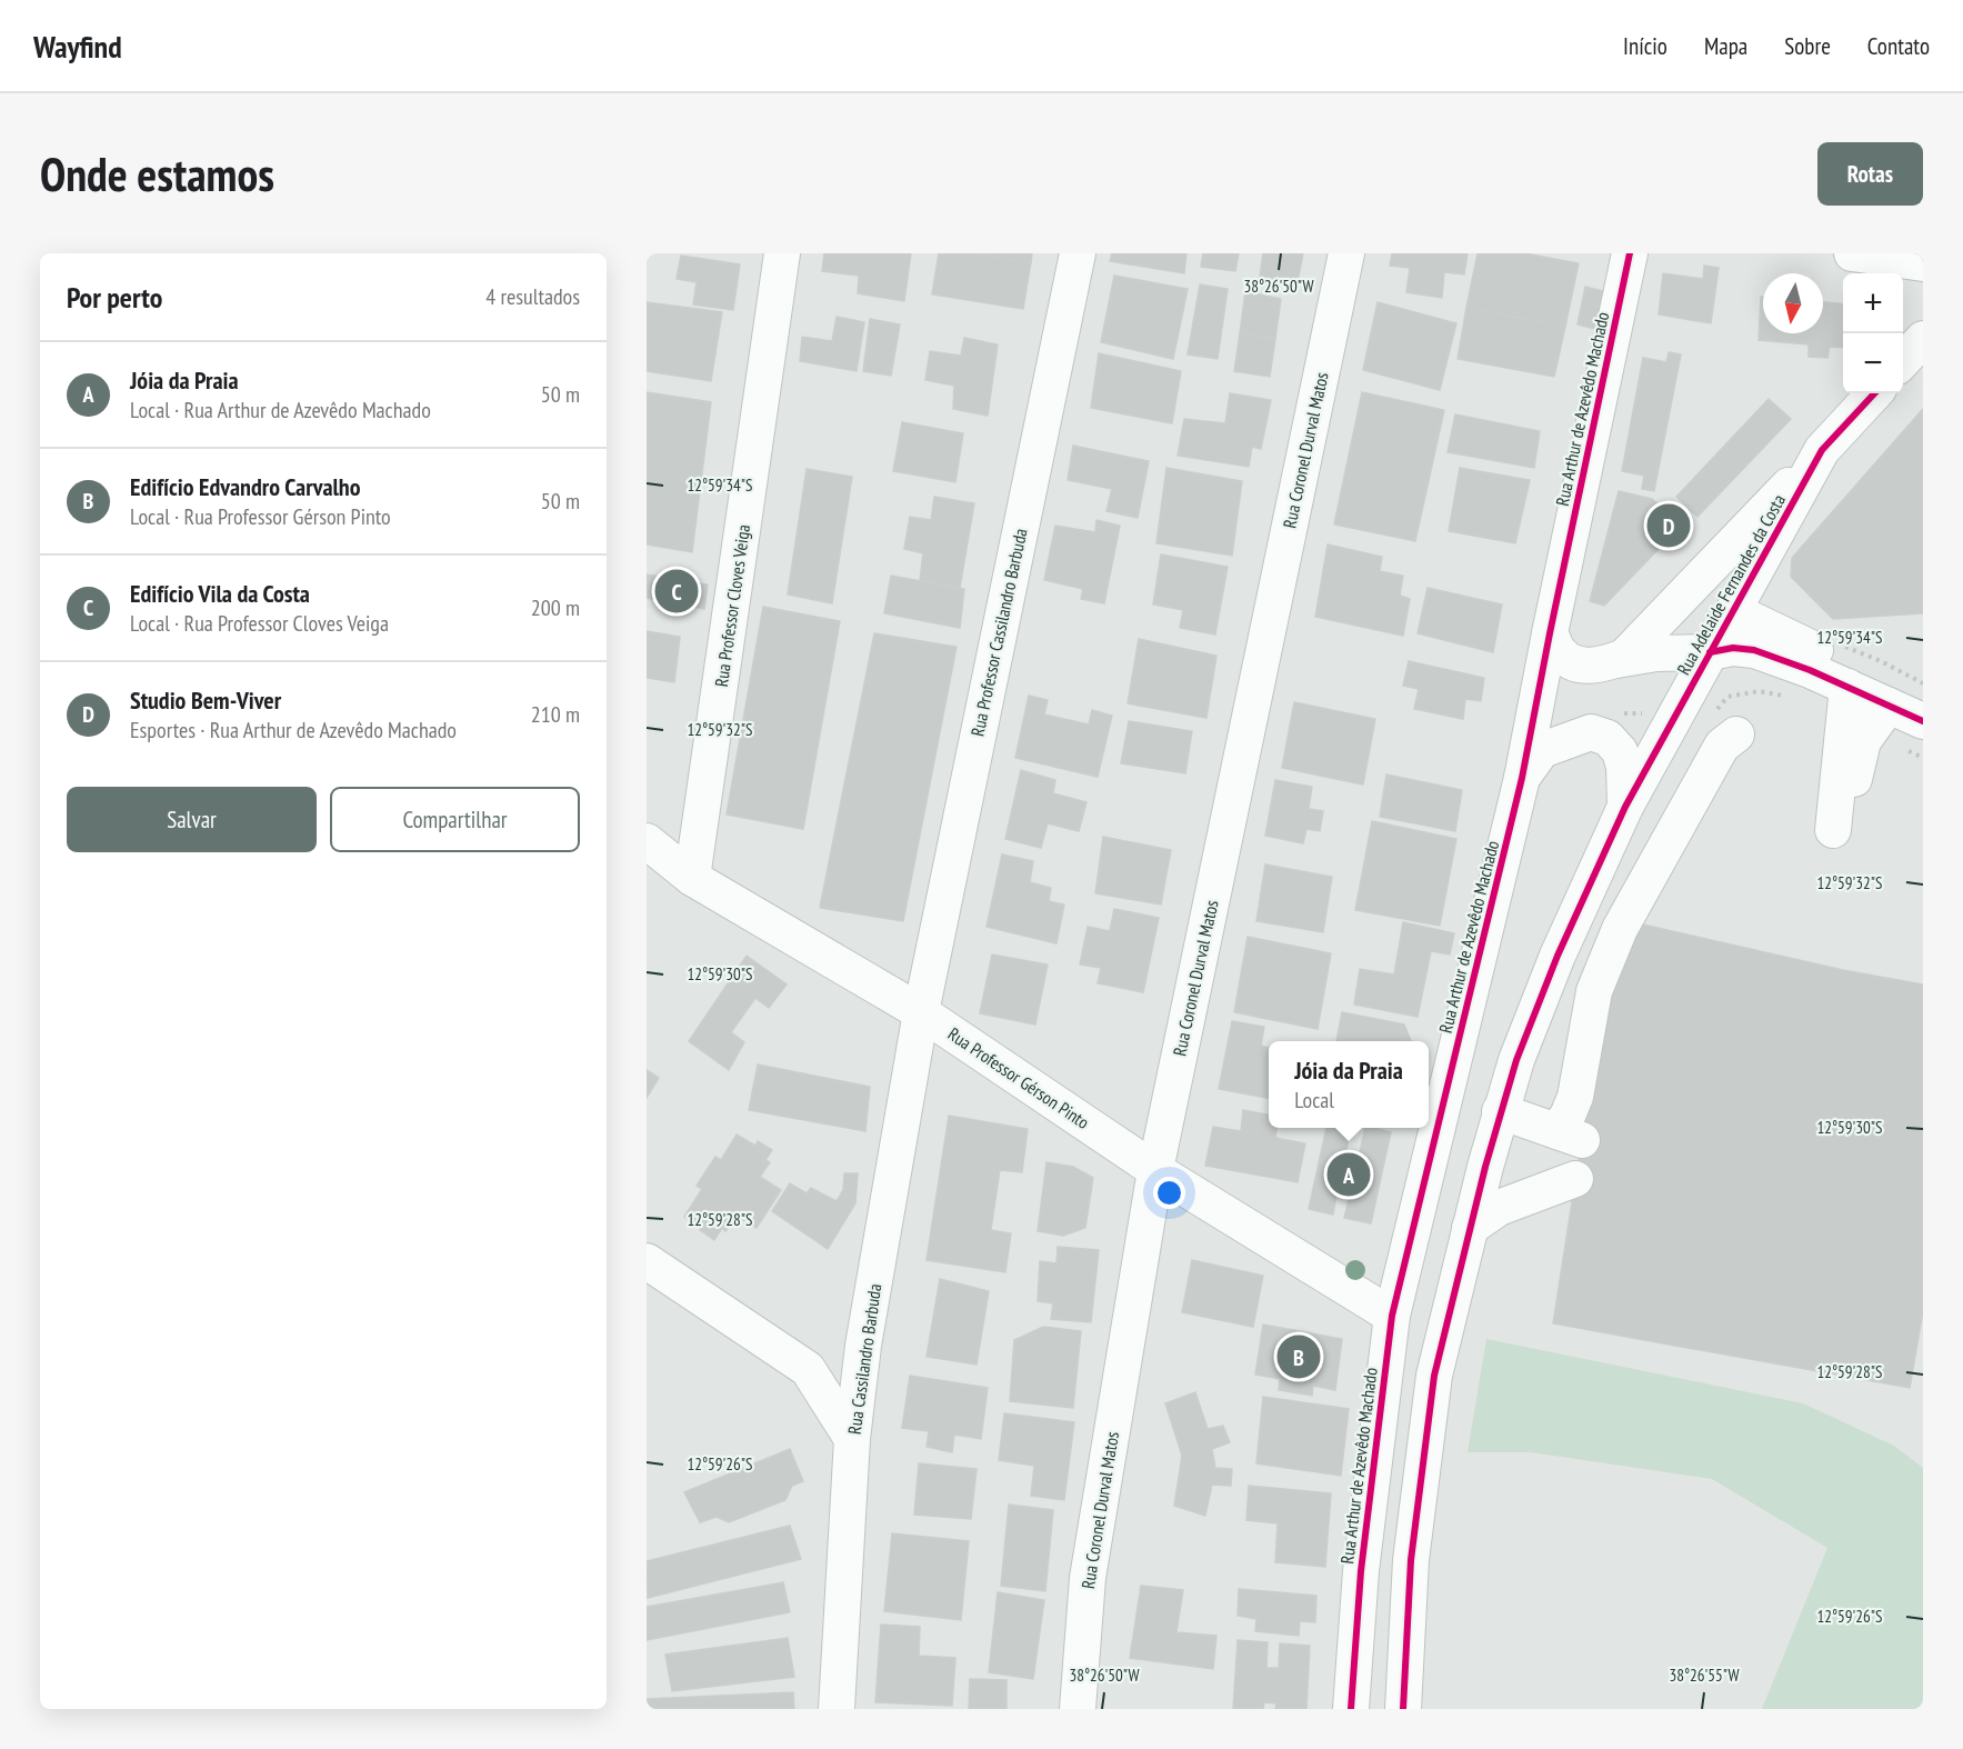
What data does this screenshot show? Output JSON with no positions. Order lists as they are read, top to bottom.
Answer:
{
  "streets": {
    "street": [
      "Rua Arthur de Azevêdo Machado",
      "Rua Coronel Durval Matos",
      "Rua Adelaide Fernandes da Costa",
      "Rua Professor Cloves Veiga",
      "Rua Professor Cassilandro Barbuda",
      "Rua Professor Gérson Pinto",
      "Rua Cassilandro Barbuda"
    ]
  },
  "crossings": [
    ["Rua Arthur de Azevêdo Machado", "Rua Professor Gérson Pinto"],
    ["Rua Coronel Durval Matos", "Rua Professor Gérson Pinto"],
    ["Rua Professor Cloves Veiga", "Rua Professor Gérson Pinto"],
    ["Rua Professor Cassilandro Barbuda", "Rua Professor Gérson Pinto"],
    ["Rua Professor Cassilandro Barbuda", "Rua Cassilandro Barbuda"],
    ["Rua Professor Gérson Pinto", "Rua Cassilandro Barbuda"]
  ],
  "north": "bottom",
  "page": {
    "header": "Wayfind",
    "nav": [
      "Início",
      "Mapa",
      "Sobre",
      "Contato"
    ],
    "buttons": [
      "Rotas",
      ["Salvar", "Compartilhar"]
    ],
    "title": "Onde estamos",
    "heading": ["Por perto", "4 resultados"],
    "map_buttons": ["+", "−"],
    "list": [
      {
        "mark": "A",
        "name": "Jóia da Praia",
        "note": "Local · Rua Arthur de Azevêdo Machado",
        "value": "50 m"
      },
      {
        "mark": "B",
        "name": "Edifício Edvandro Carvalho",
        "note": "Local · Rua Professor Gérson Pinto",
        "value": "50 m"
      },
      {
        "mark": "C",
        "name": "Edifício Vila da Costa",
        "note": "Local · Rua Professor Cloves Veiga",
        "value": "200 m"
      },
      {
        "mark": "D",
        "name": "Studio Bem-Viver",
        "note": "Esportes · Rua Arthur de Azevêdo Machado",
        "value": "210 m"
      }
    ],
    "pins": [
      "D",
      "C",
      "A",
      "B"
    ],
    "popup": ["Jóia da Praia", "Local"]
  },
  "coordinates": [
    "38°26'50\"W",
    "12°59'34\"S",
    "12°59'32\"S",
    "12°59'30\"S",
    "12°59'28\"S",
    "12°59'26\"S",
    "38°26'55\"W"
  ]
}
